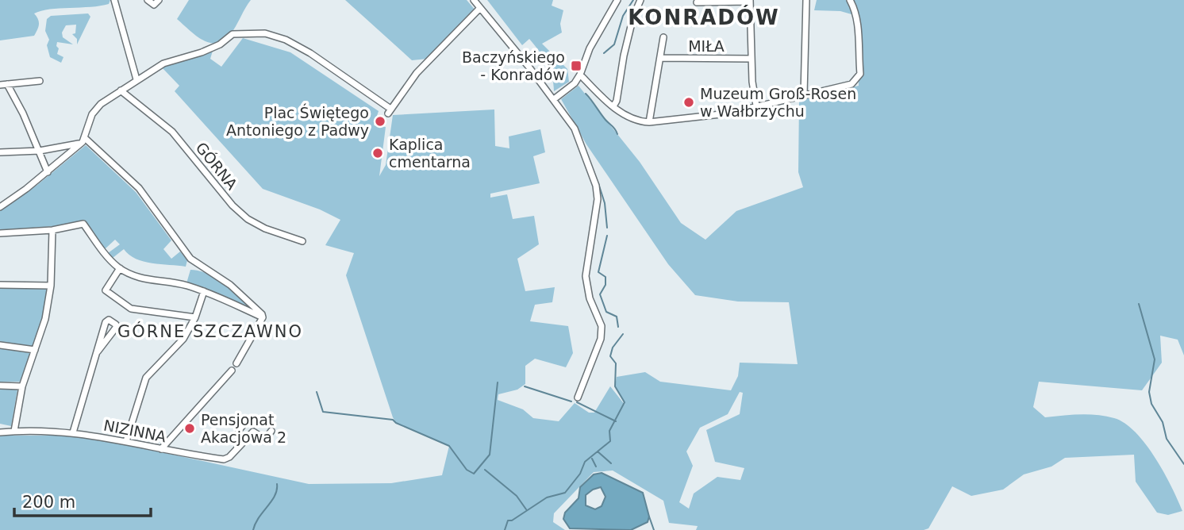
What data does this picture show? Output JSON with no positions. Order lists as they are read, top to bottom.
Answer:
{
  "streets": {
    "street": ["MIŁA", "GÓRNA", "NIZINNA"]
  },
  "districts": ["KONRADÓW", "GÓRNE SZCZAWNO"],
  "places": {
    "transit": ["Baczyńskiego - Konradów"],
    "other": [
      "Muzeum Groß-Rosen w Wałbrzychu",
      "Plac Świętego Antoniego z Padwy",
      "Kaplica cmentarna",
      "Pensjonat Akacjowa 2"
    ]
  },
  "scale_bar": "200 m"
}
